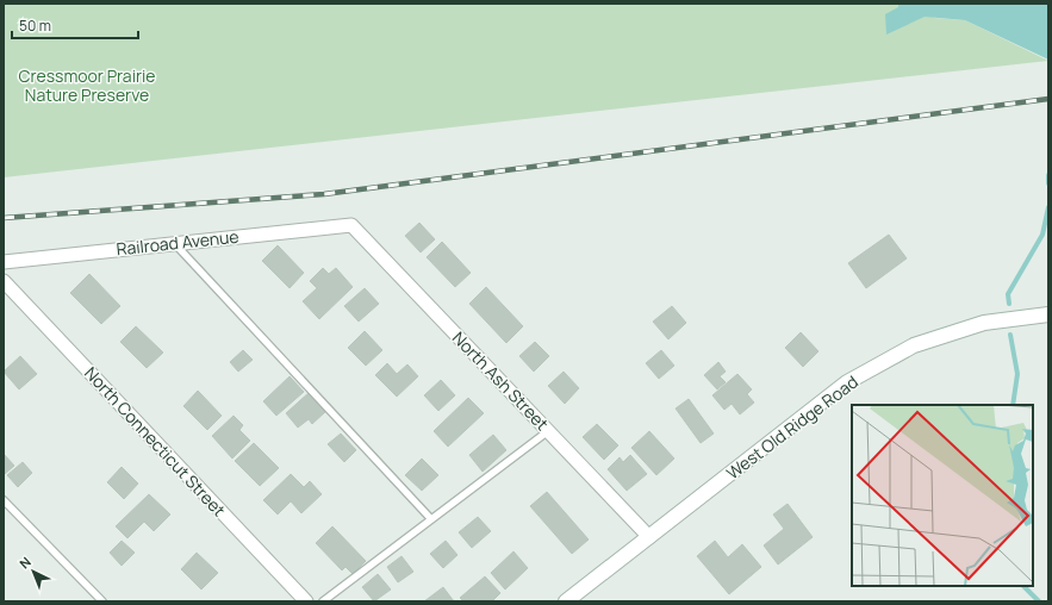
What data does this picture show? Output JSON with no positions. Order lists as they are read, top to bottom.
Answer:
{
  "streets": {
    "street": [
      "Railroad Avenue",
      "North Ash Street",
      "West Old Ridge Road",
      "North Connecticut Street"
    ]
  },
  "crossings": [
    ["Railroad Avenue", "North Ash Street"],
    ["North Ash Street", "West Old Ridge Road"]
  ],
  "parks": ["Cressmoor Prairie Nature Preserve"],
  "scale_bar": "50 m",
  "north": "top left"
}
